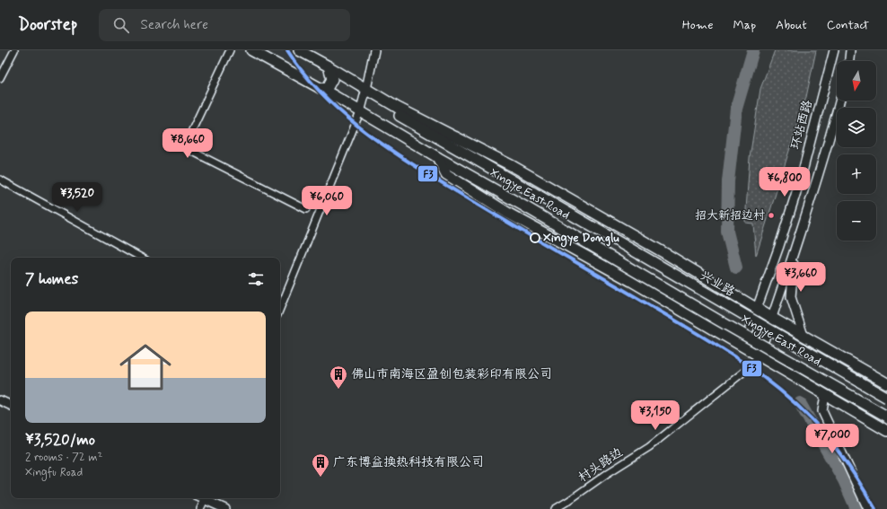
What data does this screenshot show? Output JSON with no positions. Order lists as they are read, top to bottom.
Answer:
{
  "streets": {
    "main road": ["环站西路", "Xingye East Road", "兴业路"],
    "street": ["村头路边"]
  },
  "crossings": [
    ["环站西路", "Xingye East Road"],
    ["Xingye East Road", "兴业路"]
  ],
  "places": {
    "other": ["招大新招边村", "Xingye Donglu"],
    "building": ["佛山市南海区盈创包装彩印有限公司", "广东博益换热科技有限公司"]
  },
  "lines": ["transit line F3"],
  "north": "bottom",
  "page": {
    "header": "Doorstep",
    "search": "Search here",
    "nav": [
      "Home",
      "Map",
      "About",
      "Contact"
    ],
    "map_buttons": ["+", "−"],
    "price": [
      "¥8,660",
      "¥6,800",
      "¥3,520",
      "¥6,060",
      "¥3,660",
      "¥3,150",
      "¥7,000"
    ],
    "heading": "7 homes",
    "list": [
      {
        "name": "¥3,520/mo",
        "note": "2 rooms · 72 m² · Xingfu Road"
      }
    ]
  }
}
